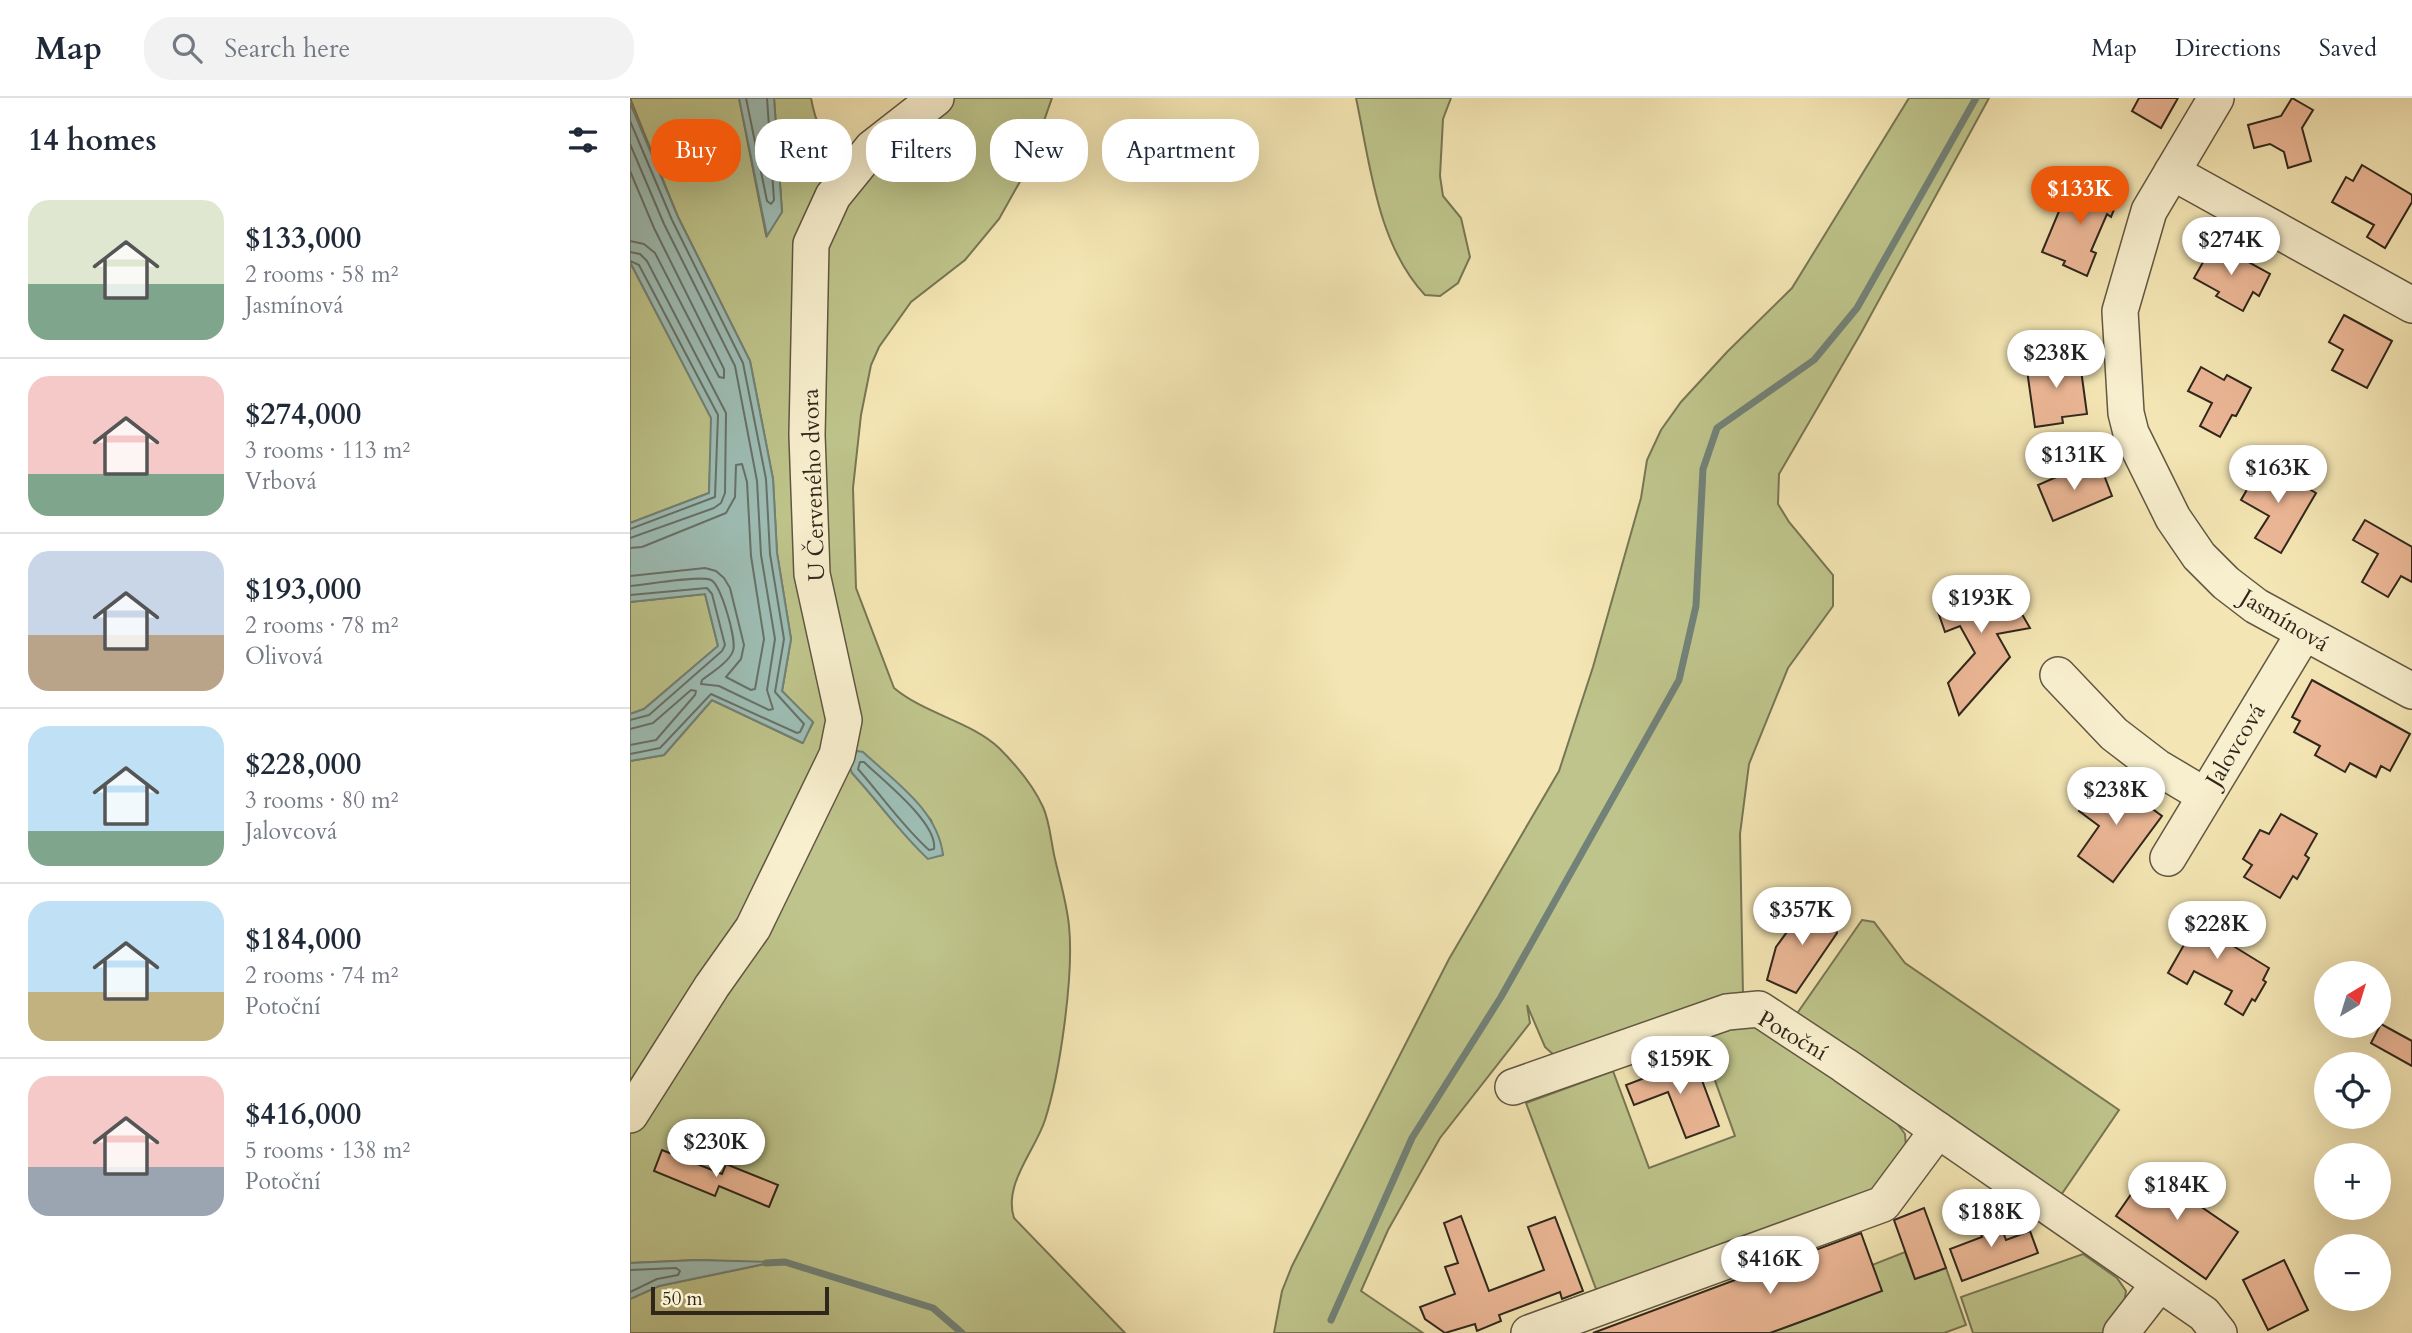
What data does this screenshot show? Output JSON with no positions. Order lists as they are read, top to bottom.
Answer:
{
  "streets": {
    "street": [
      "U Červeného dvora",
      "Jasmínová",
      "Jalovcová",
      "Potoční"
    ]
  },
  "crossings": [
    ["Jasmínová", "Jalovcová"]
  ],
  "scale_bar": "50 m",
  "north": "top right",
  "page": {
    "header": "Map",
    "search": "Search here",
    "nav": ["Map", "Directions", "Saved"],
    "heading": "14 homes",
    "chip": [
      "Buy",
      "Rent",
      "Filters",
      "New",
      "Apartment"
    ],
    "price": [
      "$133K",
      "$274K",
      "$238K",
      "$131K",
      "$163K",
      "$193K",
      "$238K",
      "$357K",
      "$228K",
      "$159K",
      "$230K",
      "$184K",
      "$188K",
      "$416K"
    ],
    "list": [
      {
        "name": "$133,000",
        "note": "2 rooms · 58 m² · Jasmínová"
      },
      {
        "name": "$274,000",
        "note": "3 rooms · 113 m² · Vrbová"
      },
      {
        "name": "$193,000",
        "note": "2 rooms · 78 m² · Olivová"
      },
      {
        "name": "$228,000",
        "note": "3 rooms · 80 m² · Jalovcová"
      },
      {
        "name": "$184,000",
        "note": "2 rooms · 74 m² · Potoční"
      },
      {
        "name": "$416,000",
        "note": "5 rooms · 138 m² · Potoční"
      }
    ],
    "map_buttons": ["+", "−"],
    "scale": "50 m"
  }
}
